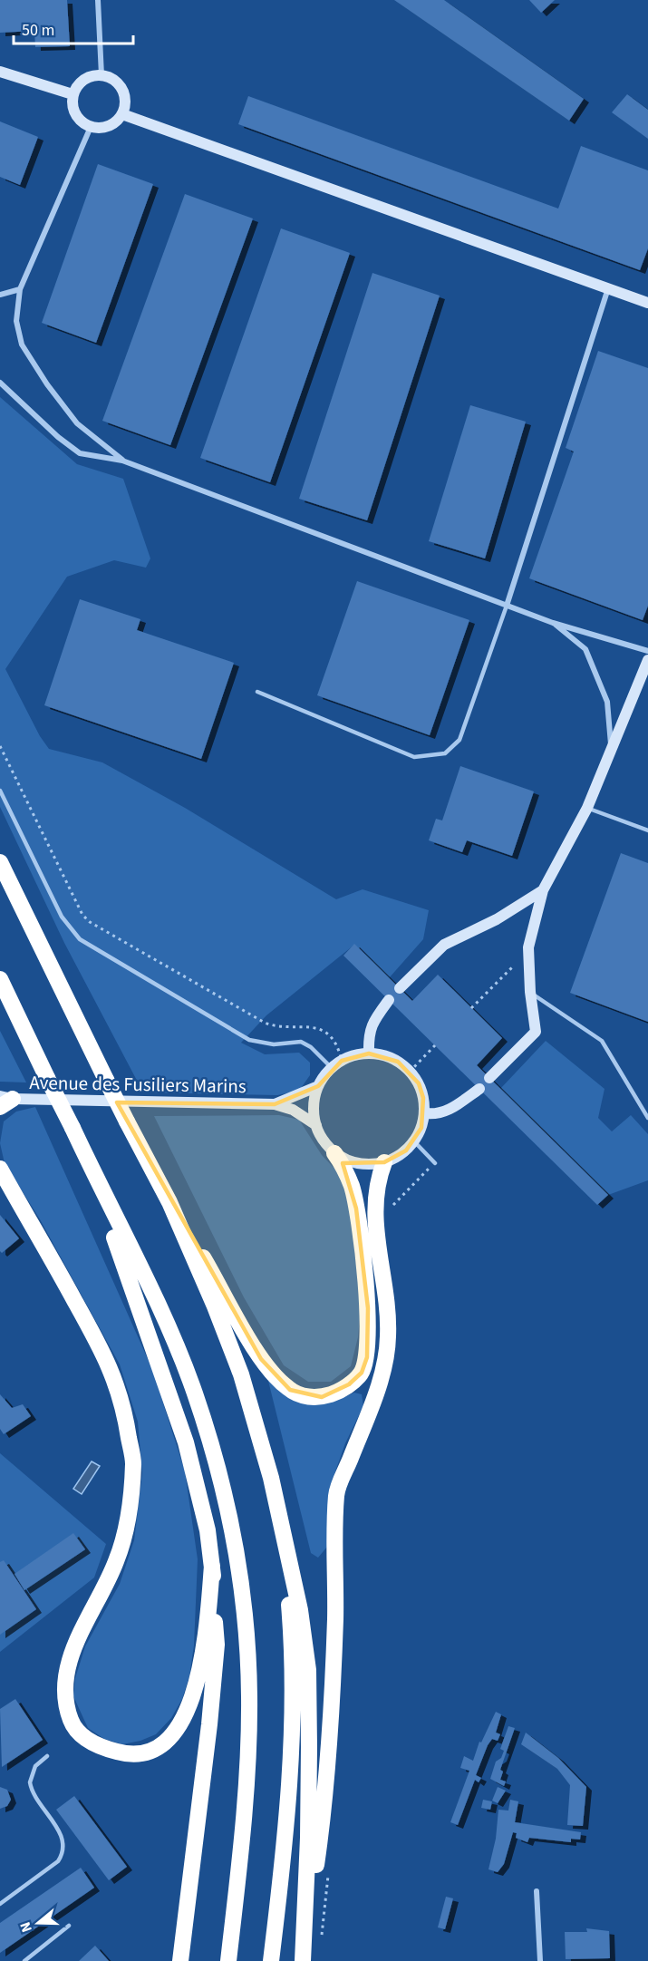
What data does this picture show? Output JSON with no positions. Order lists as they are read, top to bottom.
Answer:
{
  "streets": {
    "street": ["Avenue des Fusiliers Marins"]
  },
  "scale_bar": "50 m",
  "north": "left"
}
